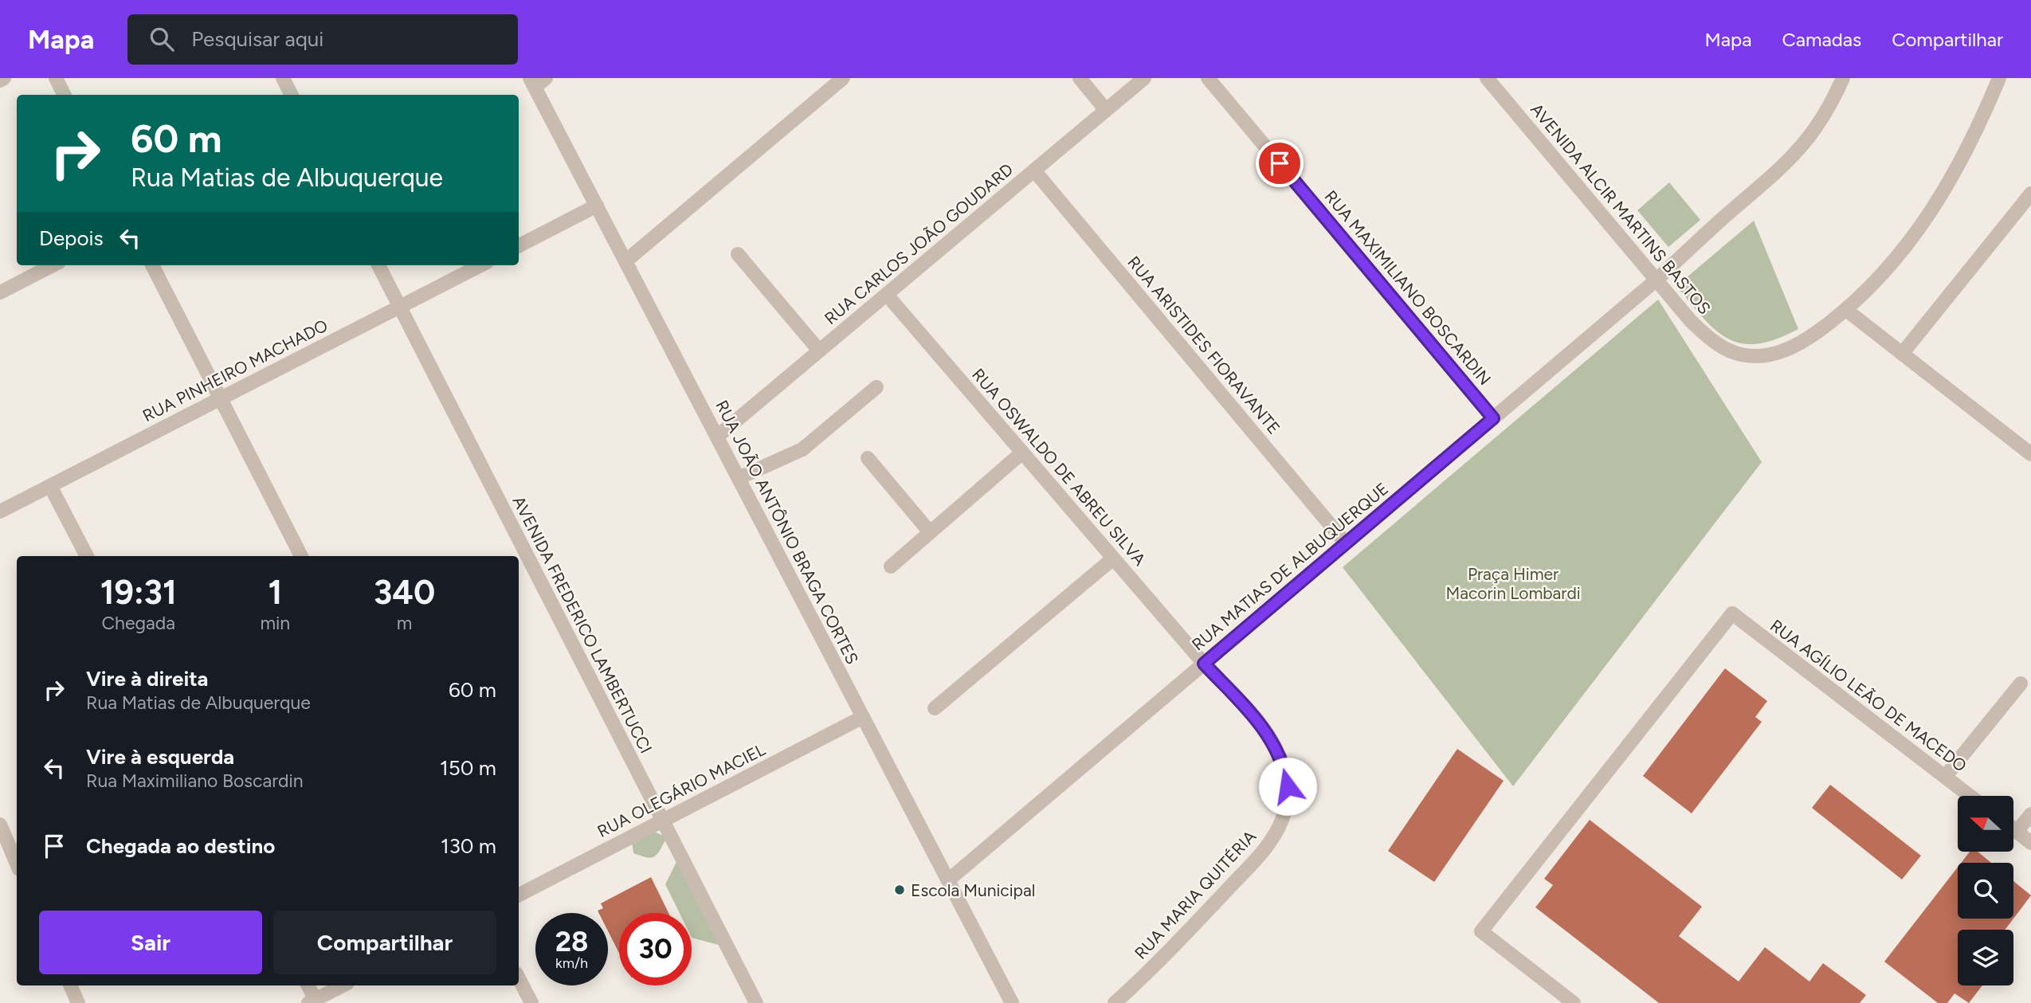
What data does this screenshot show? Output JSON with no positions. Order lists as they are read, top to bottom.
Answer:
{
  "streets": {
    "street": [
      "AVENIDA ALCIR MARTINS BASTOS",
      "RUA CARLOS JOÃO GOUDARD",
      "RUA MAXIMILIANO BOSCARDIN",
      "RUA ARISTIDES FIORAVANTE",
      "RUA PINHEIRO MACHADO",
      "RUA OSWALDO DE ABREU SILVA",
      "RUA JOÃO ANTÔNIO BRAGA CORTES",
      "RUA MATIAS DE ALBUQUERQUE",
      "AVENIDA FREDERICO LAMBERTUCCI",
      "RUA AGÍLIO LEÃO DE MACEDO",
      "RUA OLEGÁRIO MACIEL",
      "RUA MARIA QUITÉRIA"
    ]
  },
  "crossings": [
    ["AVENIDA ALCIR MARTINS BASTOS", "RUA MATIAS DE ALBUQUERQUE"],
    ["RUA CARLOS JOÃO GOUDARD", "RUA ARISTIDES FIORAVANTE"],
    ["RUA CARLOS JOÃO GOUDARD", "RUA OSWALDO DE ABREU SILVA"],
    ["RUA CARLOS JOÃO GOUDARD", "RUA JOÃO ANTÔNIO BRAGA CORTES"],
    ["RUA MAXIMILIANO BOSCARDIN", "RUA MATIAS DE ALBUQUERQUE"],
    ["RUA ARISTIDES FIORAVANTE", "RUA MATIAS DE ALBUQUERQUE"],
    ["RUA PINHEIRO MACHADO", "AVENIDA FREDERICO LAMBERTUCCI"],
    ["RUA OSWALDO DE ABREU SILVA", "RUA MATIAS DE ALBUQUERQUE"],
    ["RUA OSWALDO DE ABREU SILVA", "RUA MARIA QUITÉRIA"],
    ["RUA JOÃO ANTÔNIO BRAGA CORTES", "RUA MATIAS DE ALBUQUERQUE"],
    ["RUA JOÃO ANTÔNIO BRAGA CORTES", "RUA OLEGÁRIO MACIEL"],
    ["RUA MATIAS DE ALBUQUERQUE", "RUA MARIA QUITÉRIA"],
    ["AVENIDA FREDERICO LAMBERTUCCI", "RUA OLEGÁRIO MACIEL"]
  ],
  "parks": ["Praça Himer Macorin Lombardi"],
  "places": ["Escola Municipal"],
  "north": "left",
  "page": {
    "header": "Mapa",
    "search": "Pesquisar aqui",
    "nav": ["Mapa", "Camadas", "Compartilhar"],
    "turn": ["60 m", "Rua Matias de Albuquerque"],
    "then": "Depois",
    "eta": [
      "19:31",
      "Chegada",
      "1",
      "min",
      "340",
      "m"
    ],
    "list": [
      {
        "name": "Vire à direita",
        "note": "Rua Matias de Albuquerque",
        "value": "60 m"
      },
      {
        "name": "Vire à esquerda",
        "note": "Rua Maximiliano Boscardin",
        "value": "150 m"
      },
      {
        "name": "Chegada ao destino",
        "value": "130 m"
      }
    ],
    "buttons": ["Sair", "Compartilhar"],
    "speed": "28 km/h",
    "limit": "30"
  }
}
